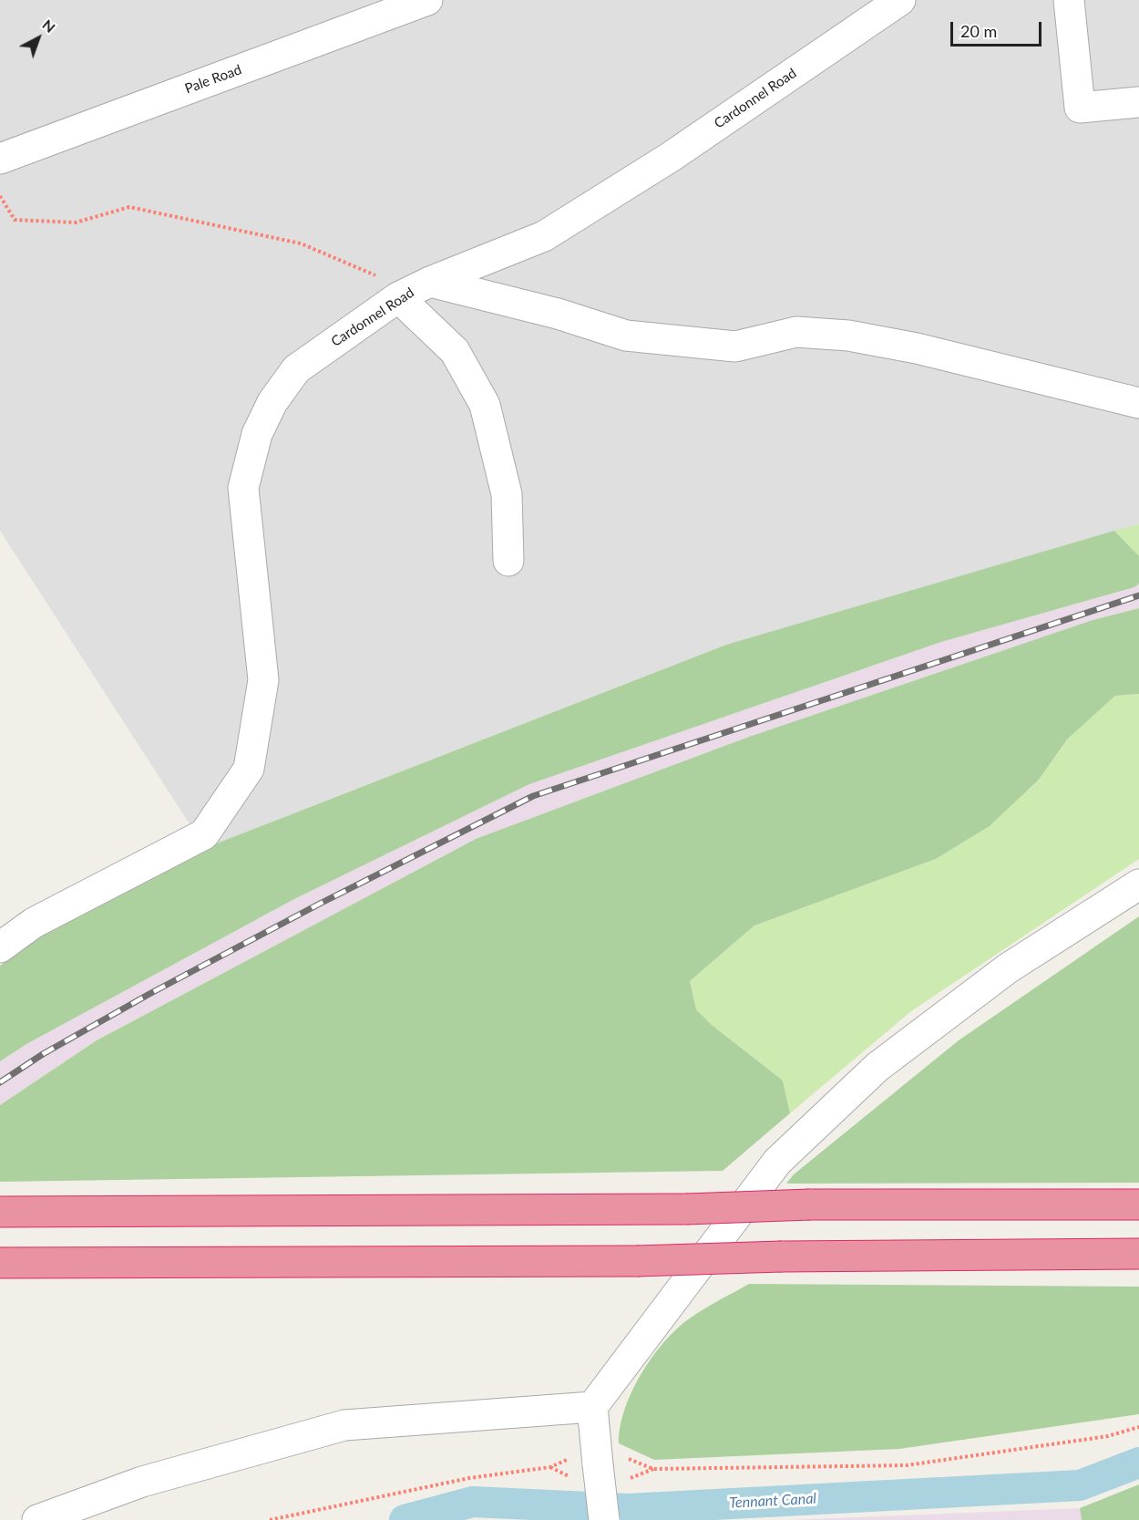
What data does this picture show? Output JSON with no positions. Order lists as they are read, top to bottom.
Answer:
{
  "streets": {
    "street": ["Pale Road", "Cardonnel Road"]
  },
  "water": ["Tennant Canal"],
  "scale_bar": "20 m",
  "north": "top right"
}
